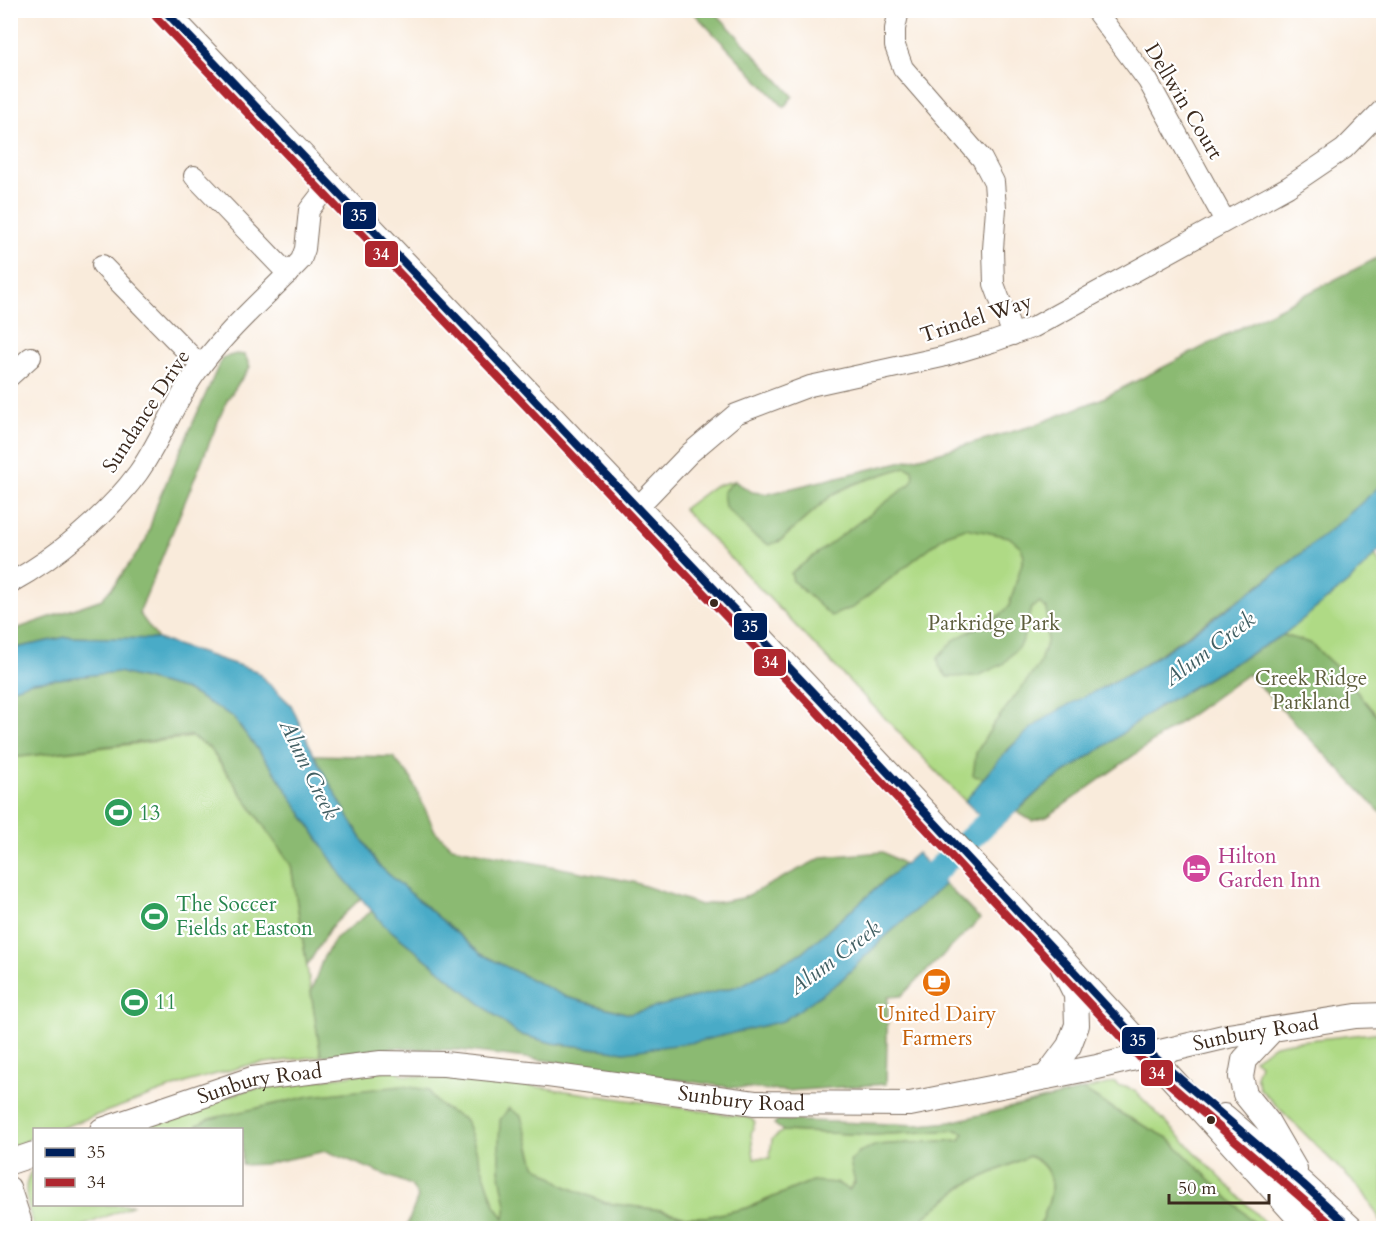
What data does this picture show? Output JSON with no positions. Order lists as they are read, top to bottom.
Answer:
{
  "streets": {
    "main road": ["Sunbury Road"],
    "street": ["Dellwin Court", "Trindel Way", "Sundance Drive"]
  },
  "crossings": [
    ["Dellwin Court", "Trindel Way"]
  ],
  "water": ["Alum Creek"],
  "parks": ["Parkridge Park", "Creek Ridge Parkland"],
  "places": {
    "sports": ["13", "The Soccer Fields at Easton", "11"],
    "hotel": ["Hilton Garden Inn"],
    "cafe": ["United Dairy Farmers"]
  },
  "lines": ["transit line 35", "transit line 34"],
  "legend": ["35", "34"],
  "scale_bar": "50 m"
}
